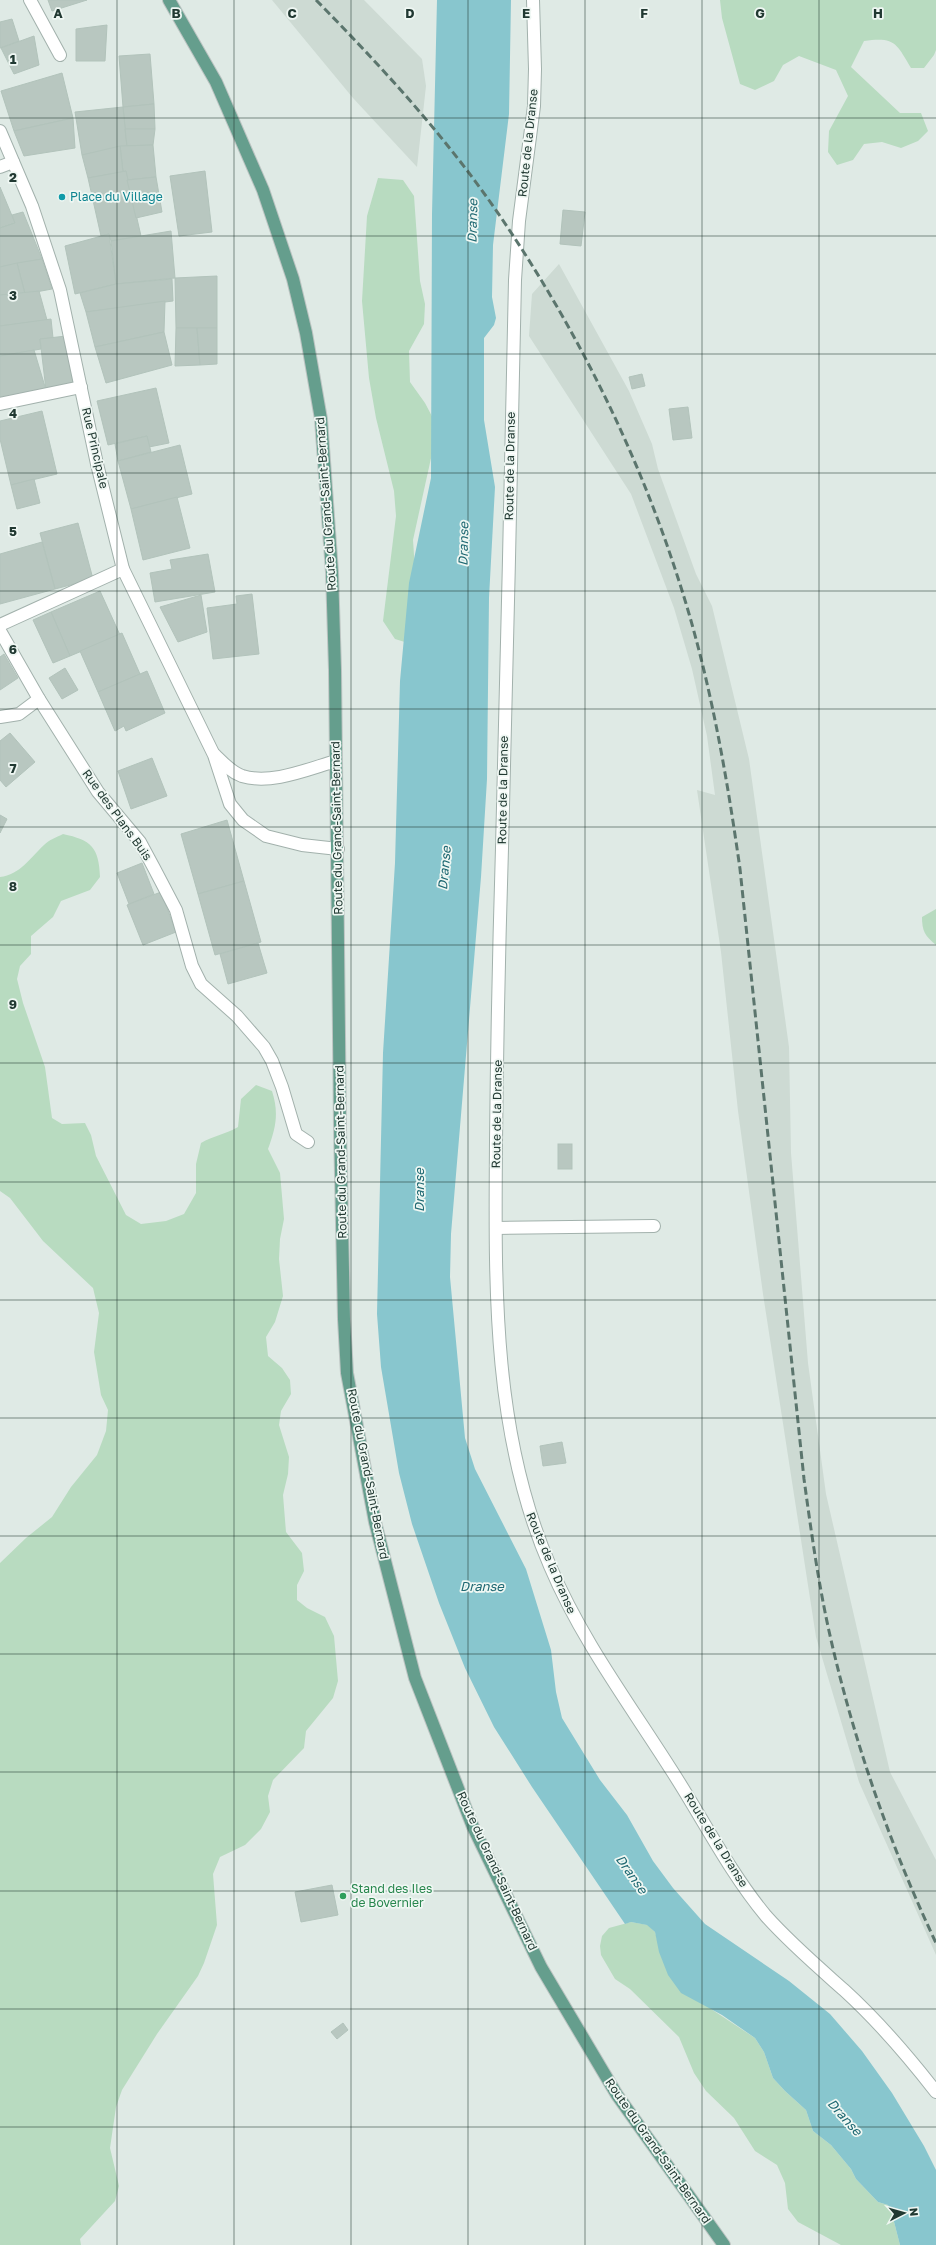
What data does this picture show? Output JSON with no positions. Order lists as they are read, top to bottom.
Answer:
{
  "streets": {
    "main road": ["Route du Grand-Saint-Bernard"],
    "street": ["Route de la Dranse", "Rue Principale", "Rue des Plans Buis"]
  },
  "crossings": [
    ["Rue Principale", "Route du Grand-Saint-Bernard"]
  ],
  "water": ["Dranse"],
  "places": ["Place du Village", "Stand des Iles de Bovernier"],
  "north": "right",
  "grid": {
    "columns": [
      "A",
      "B",
      "C",
      "D",
      "E",
      "F",
      "G",
      "H"
    ],
    "rows": [
      "1",
      "2",
      "3",
      "4",
      "5",
      "6",
      "7",
      "8",
      "9"
    ]
  }
}
